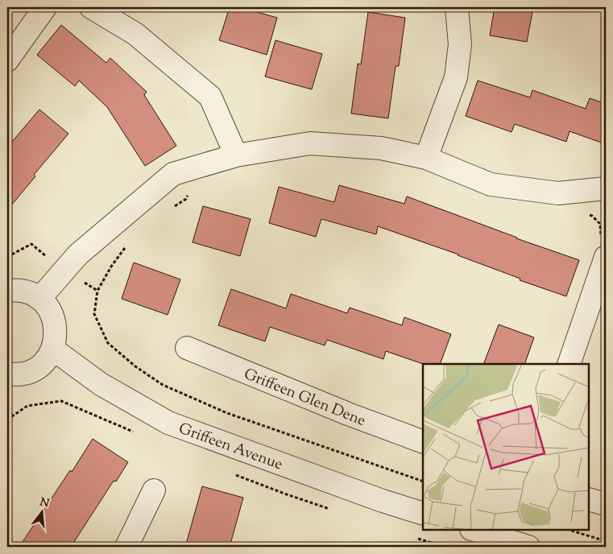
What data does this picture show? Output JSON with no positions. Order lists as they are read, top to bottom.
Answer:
{
  "streets": {
    "street": ["Griffeen Glen Dene", "Griffeen Avenue"]
  },
  "north": "top"
}
